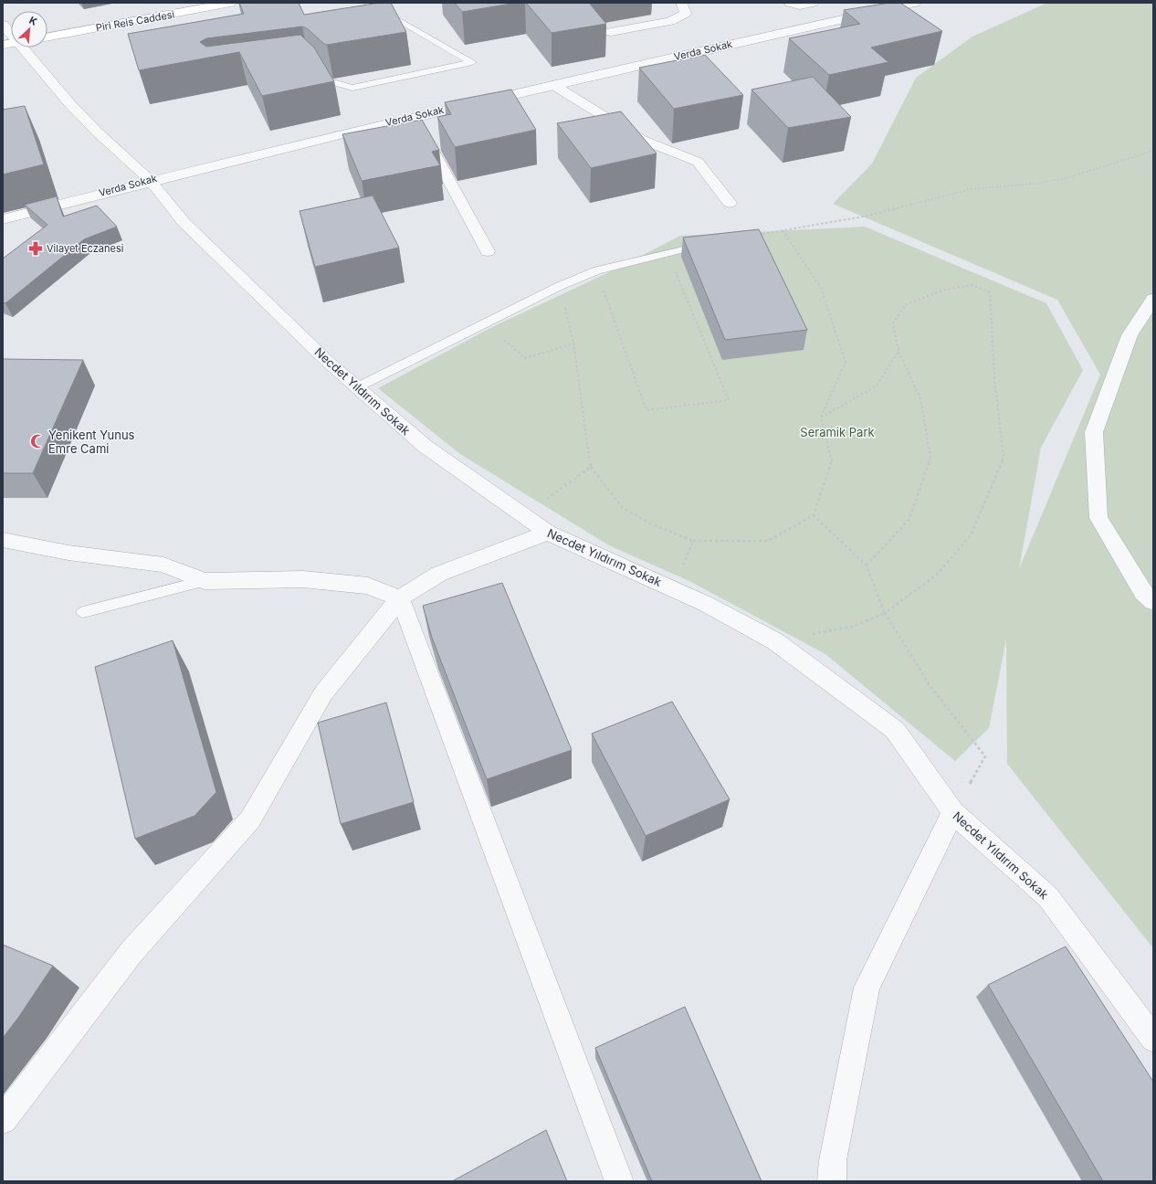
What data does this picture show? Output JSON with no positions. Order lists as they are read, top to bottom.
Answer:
{
  "streets": {
    "main road": ["Piri Reis Caddesi"],
    "street": ["Verda Sokak", "Necdet Yıldırım Sokak"]
  },
  "crossings": [
    ["Verda Sokak", "Necdet Yıldırım Sokak"]
  ],
  "parks": ["Seramik Park"],
  "places": {
    "pharmacy": ["Vilayet Eczanesi"],
    "mosque": ["Yenikent Yunus Emre Cami"]
  },
  "north": "top right"
}
